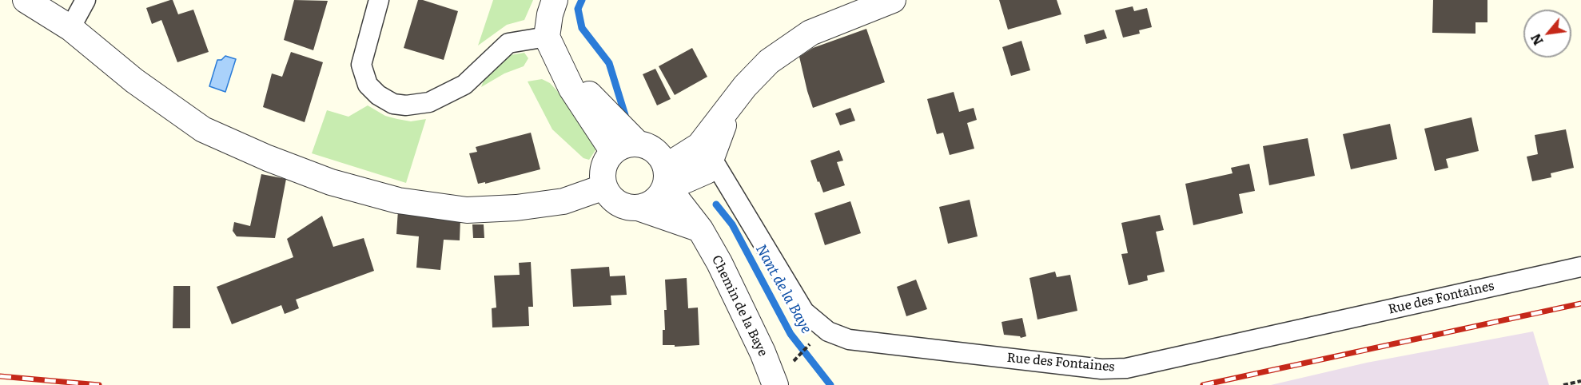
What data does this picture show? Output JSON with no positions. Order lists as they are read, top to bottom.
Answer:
{
  "streets": {
    "street": ["Rue des Fontaines", "Chemin de la Baye"]
  },
  "crossings": [
    ["Rue des Fontaines", "Chemin de la Baye"]
  ],
  "water": ["Nant de la Baye"],
  "north": "bottom left"
}
